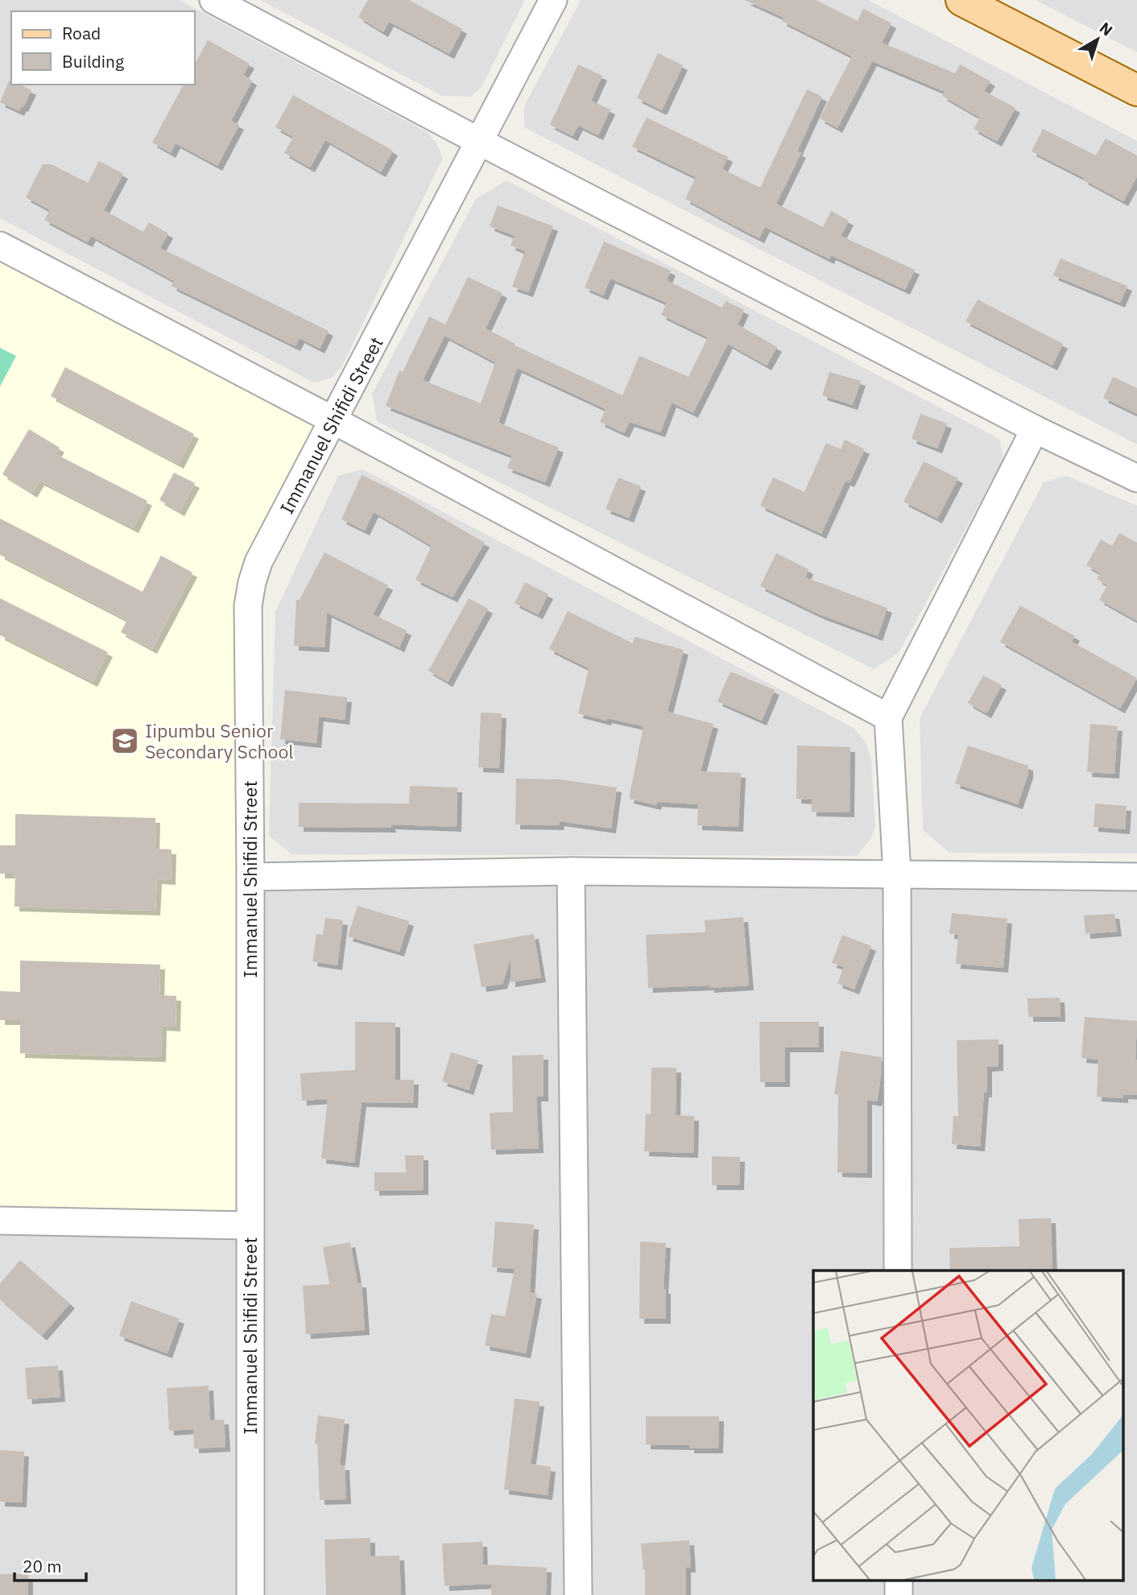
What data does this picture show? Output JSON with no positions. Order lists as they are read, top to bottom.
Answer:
{
  "streets": {
    "street": ["Immanuel Shifidi Street"]
  },
  "places": {
    "school or university": ["Iipumbu Senior Secondary School"]
  },
  "legend": ["Road", "Building"],
  "scale_bar": "20 m",
  "north": "top right"
}
